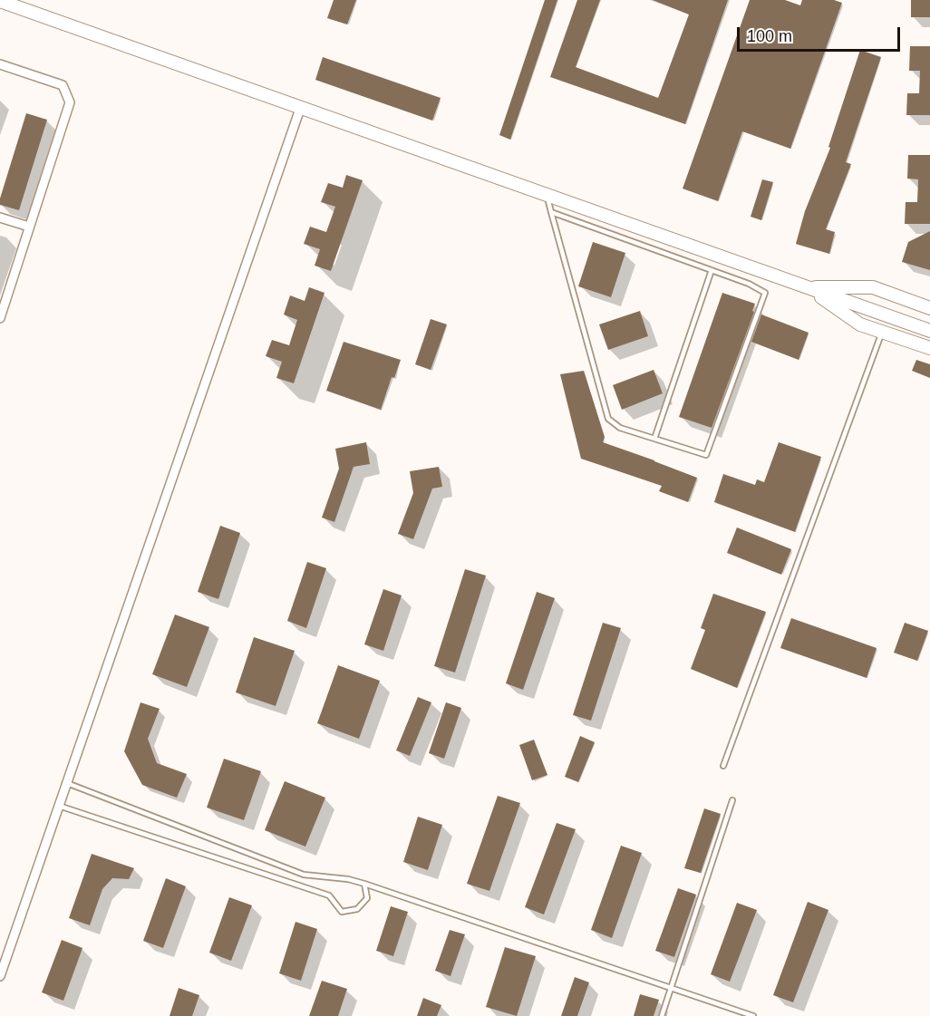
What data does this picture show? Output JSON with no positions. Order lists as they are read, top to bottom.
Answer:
{
  "scale_bar": "100 m"
}
